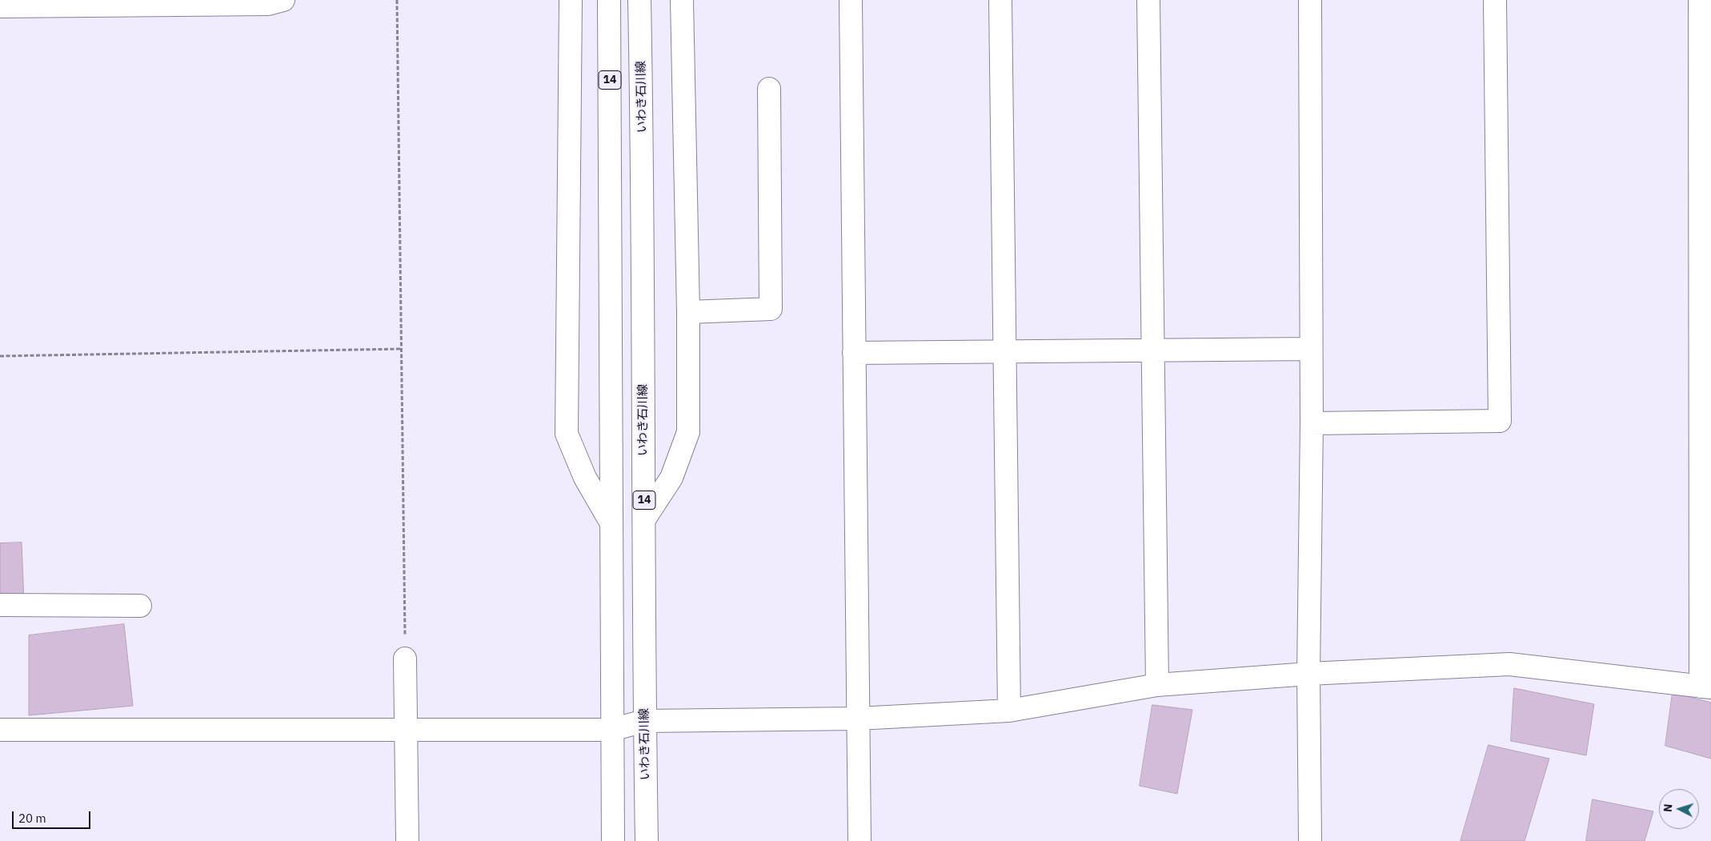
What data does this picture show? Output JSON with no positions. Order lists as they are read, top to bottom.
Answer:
{
  "streets": {
    "street": ["14", "いわき石川線"]
  },
  "scale_bar": "20 m",
  "north": "left"
}
